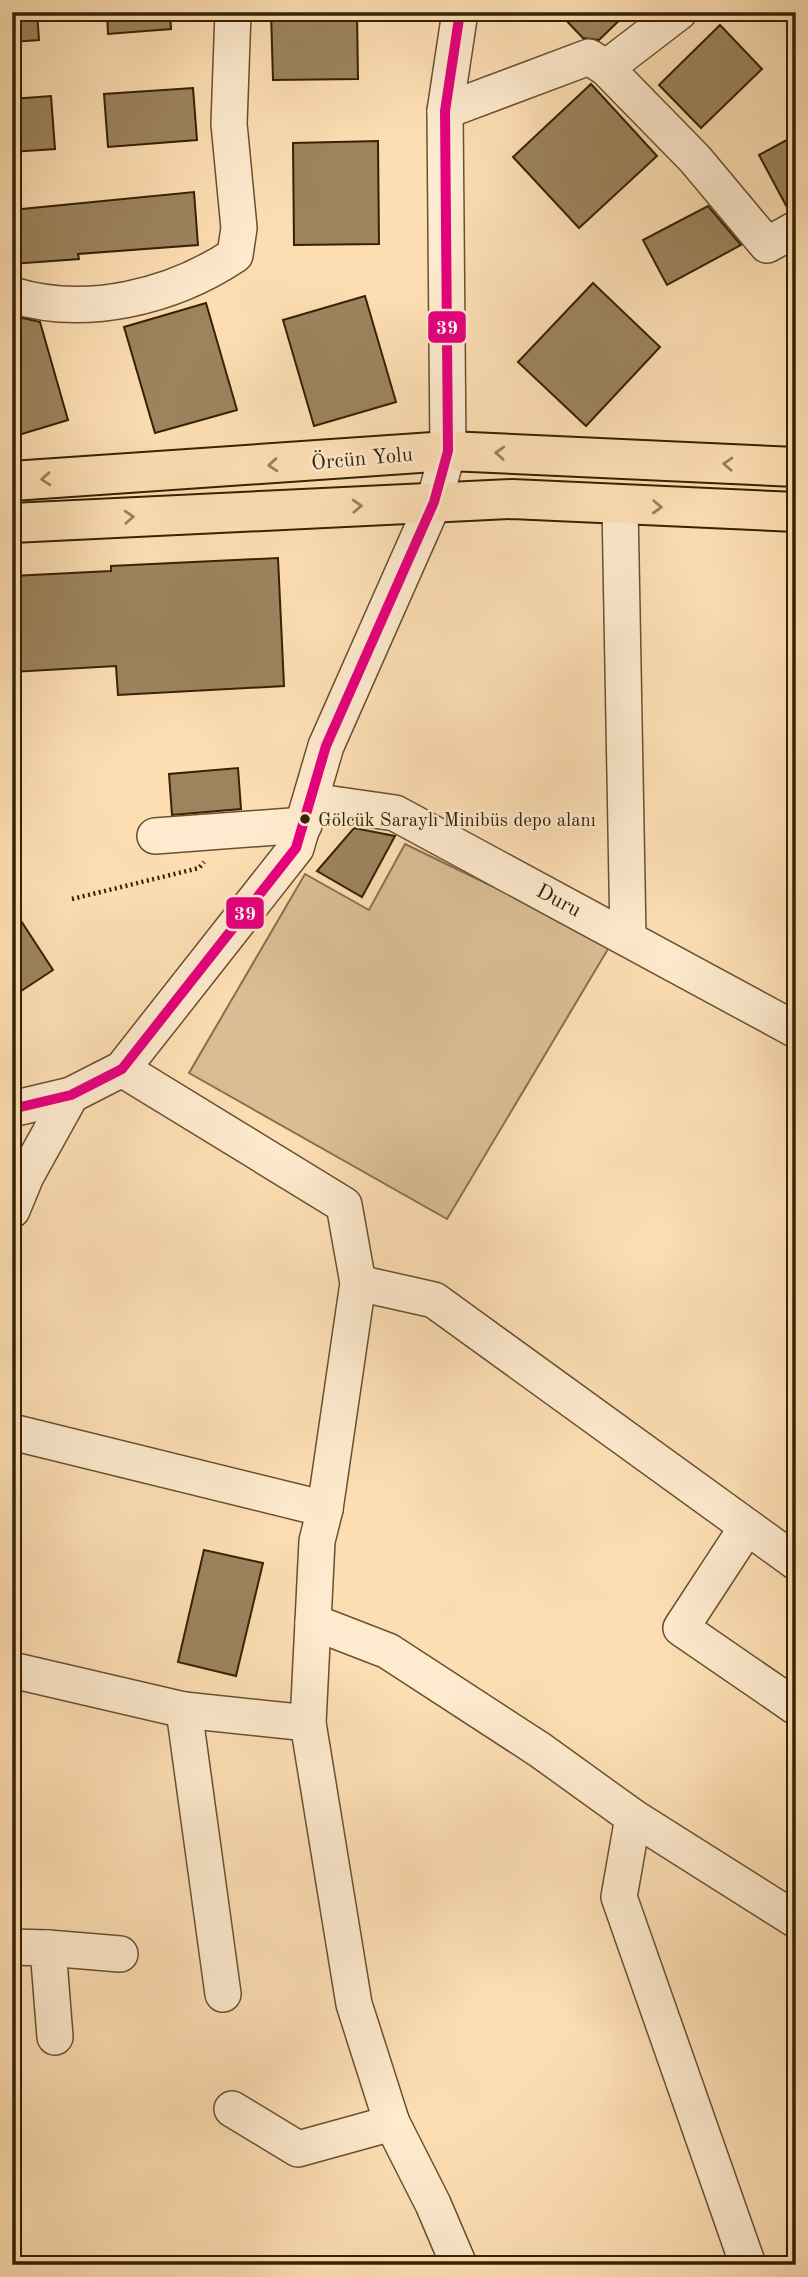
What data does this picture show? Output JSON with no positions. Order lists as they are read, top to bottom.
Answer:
{
  "streets": {
    "main road": ["Örcün Yolu"],
    "street": ["Duru"]
  },
  "places": ["Gölcük Saraylı Minibüs depo alanı"],
  "lines": ["transit line 39"]
}
